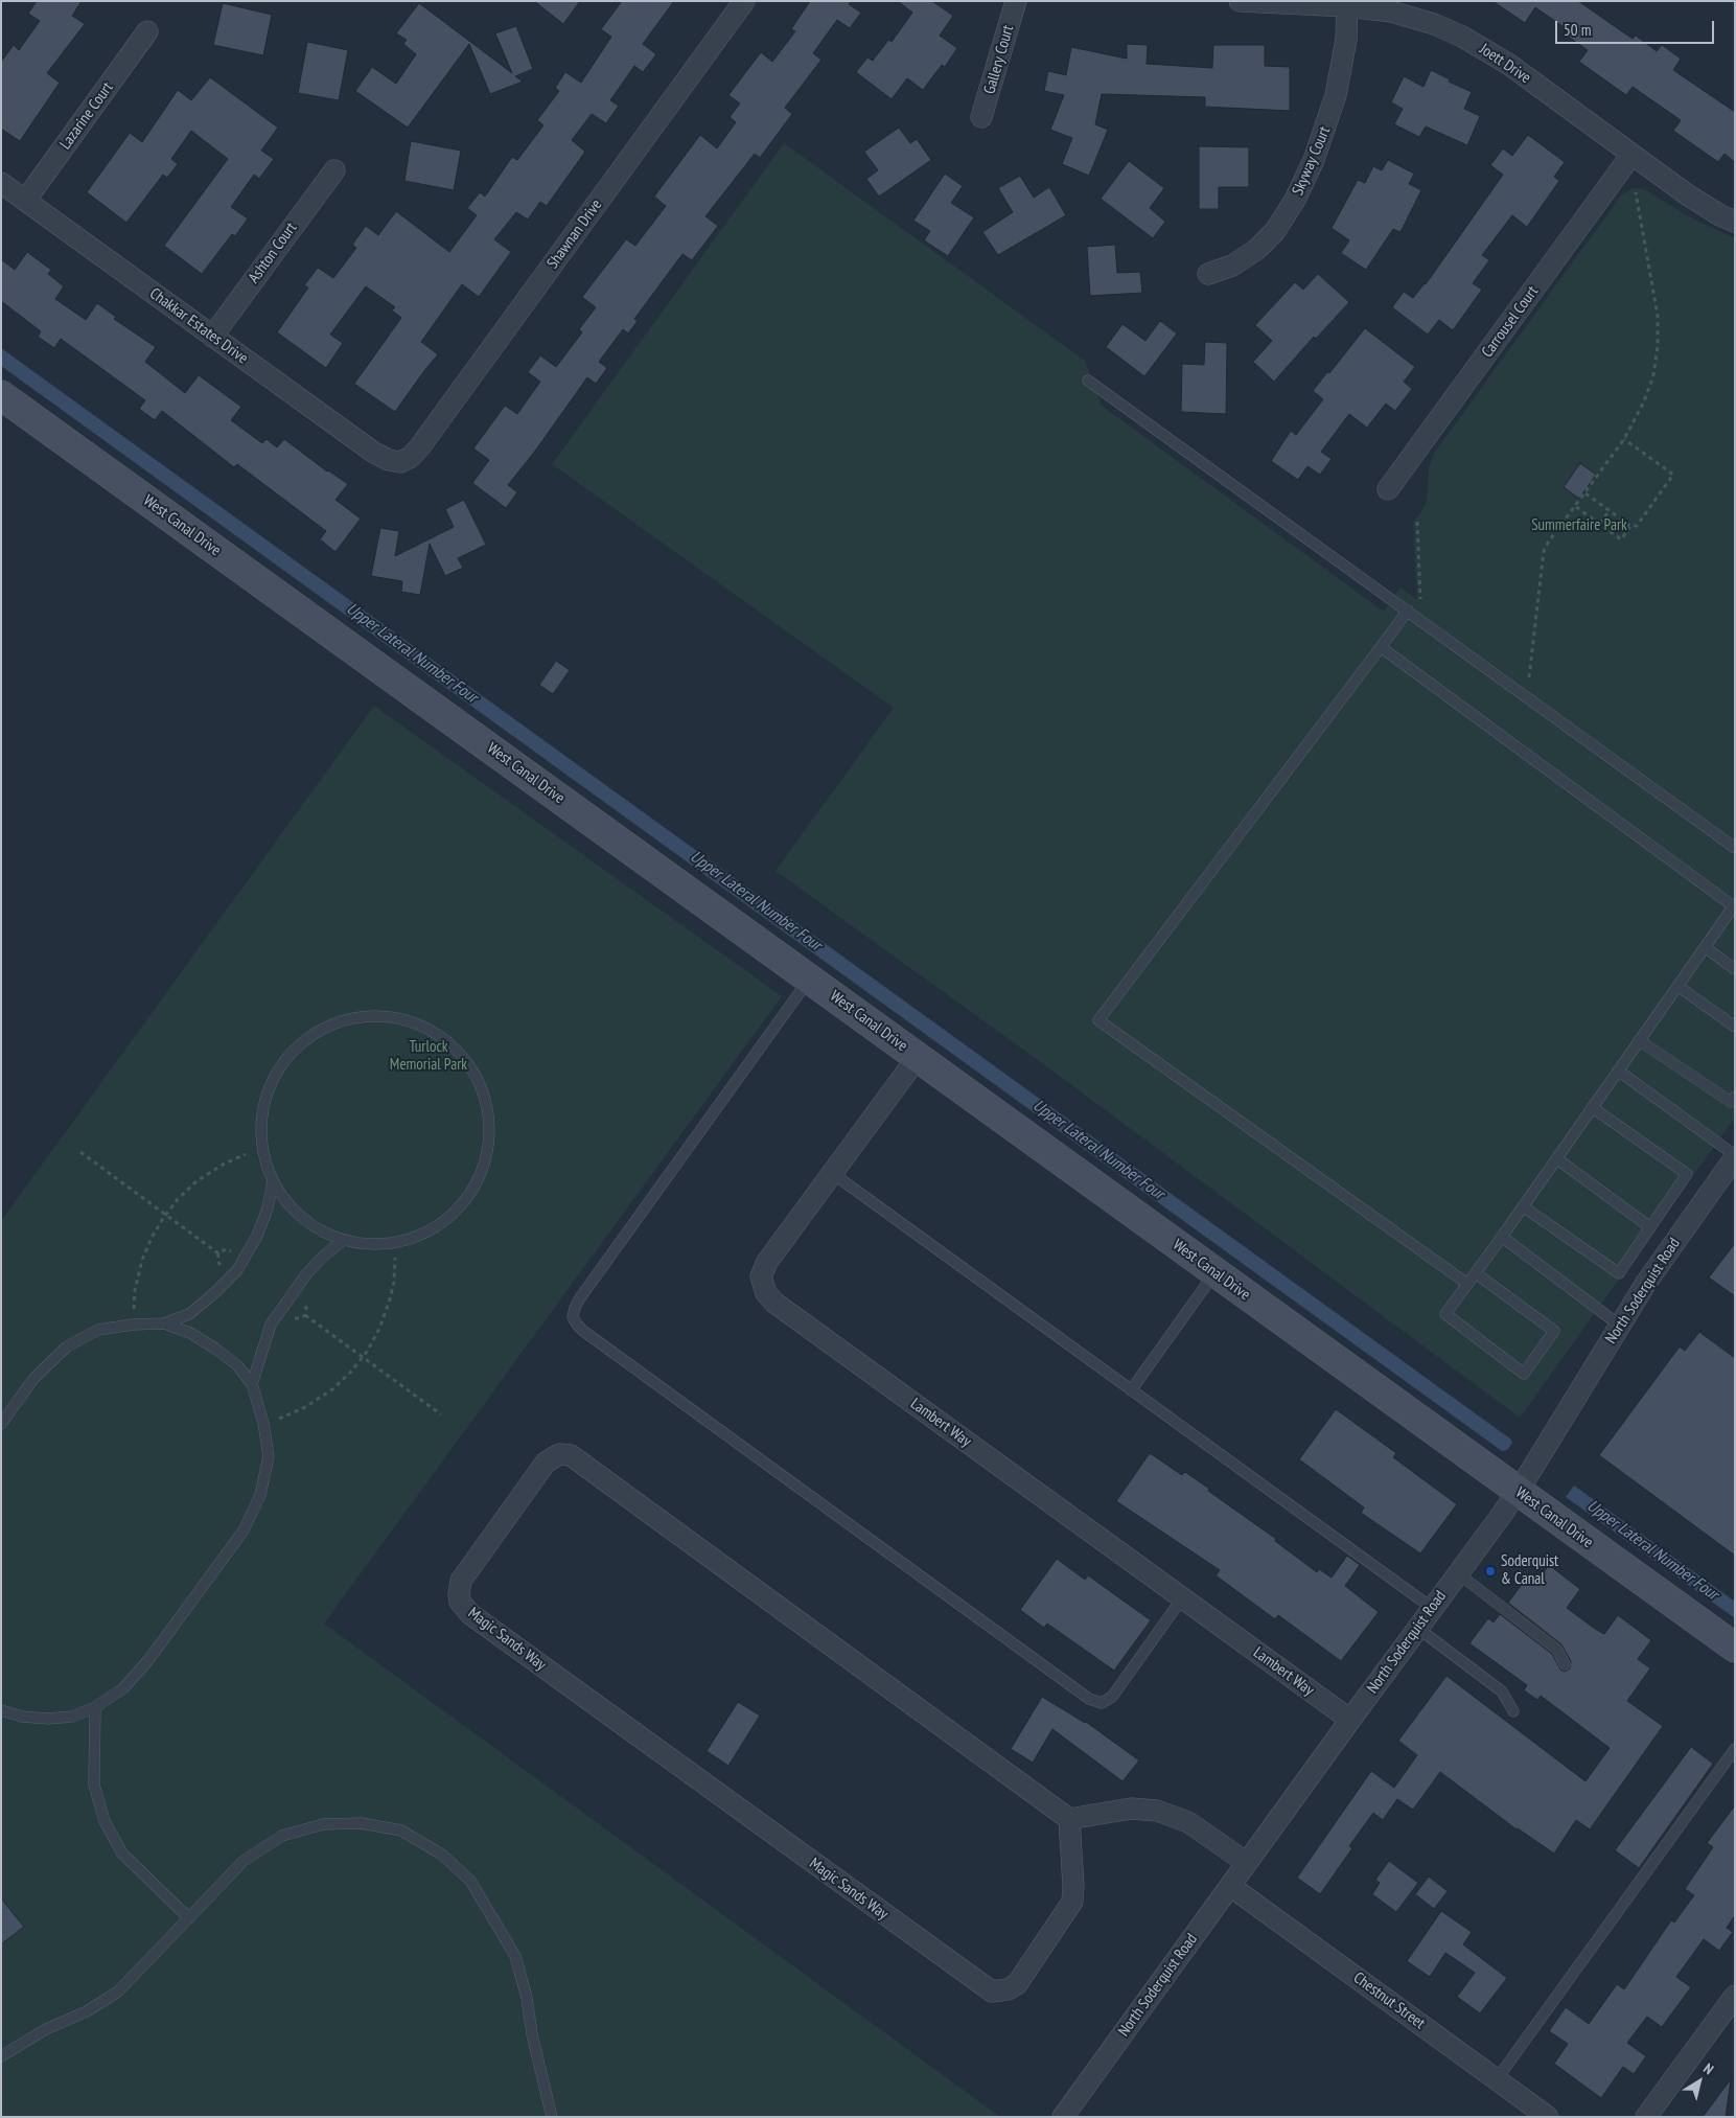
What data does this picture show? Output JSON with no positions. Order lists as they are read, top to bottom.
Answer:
{
  "streets": {
    "street": [
      "Gallery Court",
      "Joett Drive",
      "Lazarine Court",
      "Skyway Court",
      "Shawnan Drive",
      "Ashton Court",
      "Carrousel Court",
      "Chakkar Estates Drive",
      "West Canal Drive",
      "North Soderquist Road",
      "Lambert Way",
      "Magic Sands Way",
      "Chestnut Street"
    ]
  },
  "crossings": [
    ["Joett Drive", "Skyway Court"],
    ["Joett Drive", "Carrousel Court"],
    ["Lazarine Court", "Chakkar Estates Drive"],
    ["Shawnan Drive", "Chakkar Estates Drive"],
    ["Ashton Court", "Chakkar Estates Drive"],
    ["West Canal Drive", "North Soderquist Road"],
    ["West Canal Drive", "Lambert Way"],
    ["North Soderquist Road", "Lambert Way"],
    ["North Soderquist Road", "Chestnut Street"]
  ],
  "water": ["Upper Lateral Number Four"],
  "parks": ["Summerfaire Park", "Turlock Memorial Park"],
  "places": ["Soderquist & Canal"],
  "scale_bar": "50 m",
  "north": "top right"
}
